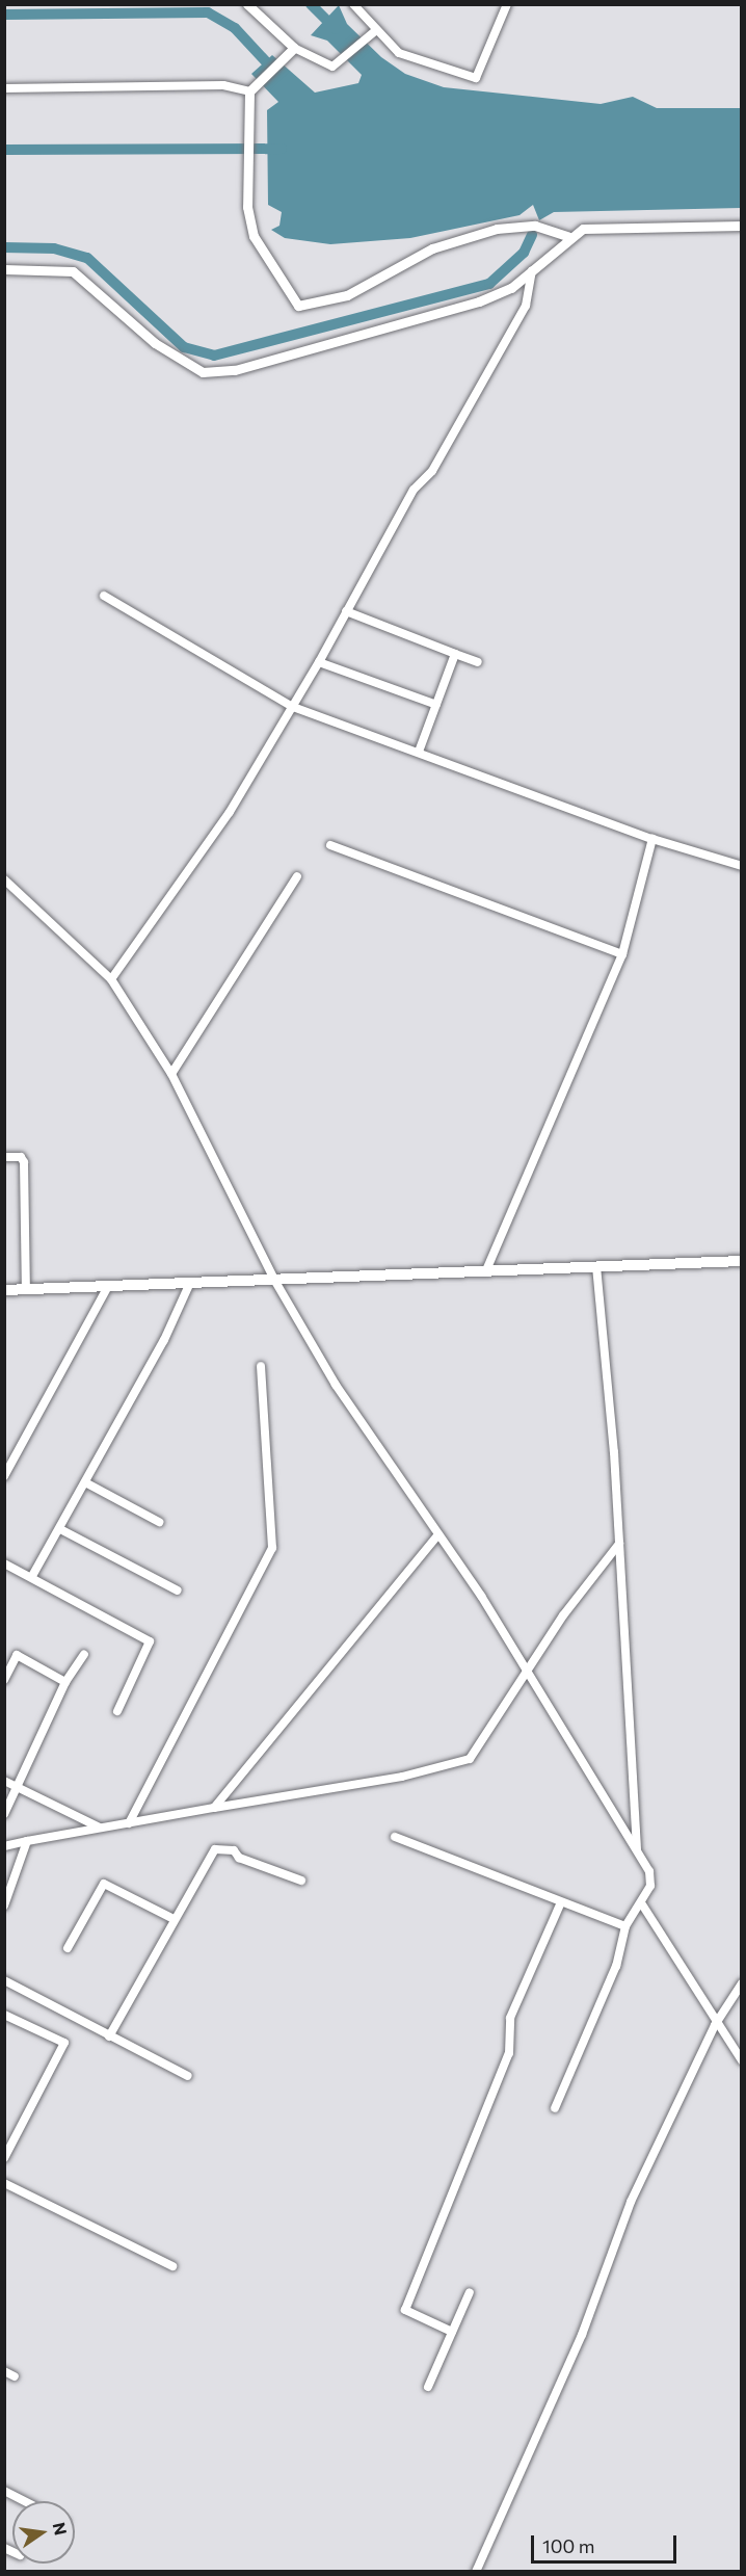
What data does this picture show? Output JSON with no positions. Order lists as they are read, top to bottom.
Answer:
{
  "scale_bar": "100 m",
  "north": "right"
}
